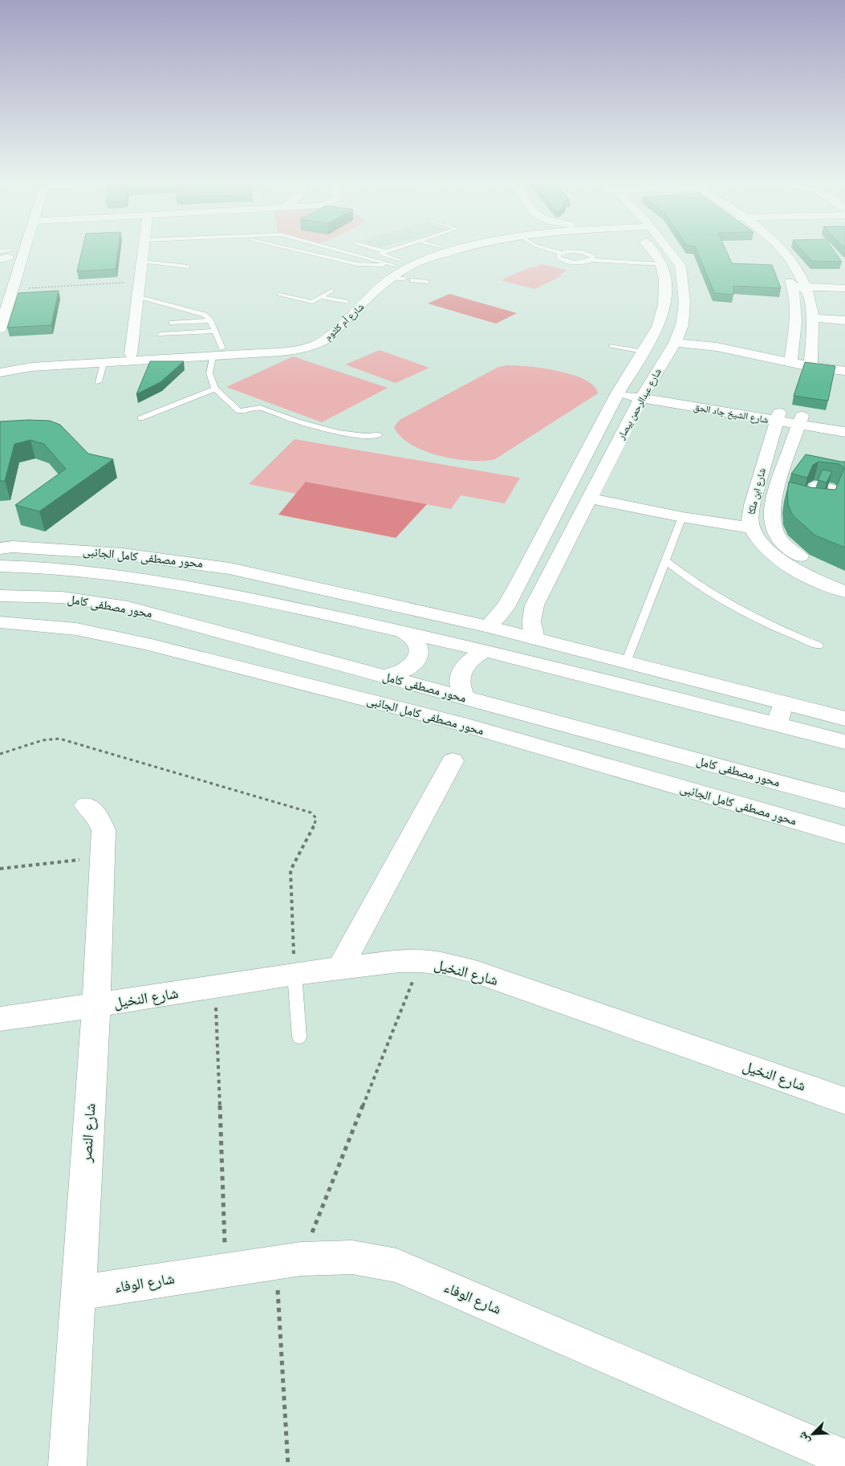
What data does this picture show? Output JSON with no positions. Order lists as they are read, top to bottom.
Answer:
{
  "streets": {
    "street": [
      "شارع أم كلثوم",
      "شارع عبدالرحمن بيصار",
      "شارع الشيخ جاد الحق",
      "شارع ابن ملكا",
      "محور مصطفى كامل الجانبى",
      "محور مصطفى كامل",
      "شارع النخيل",
      "شارع النصر",
      "شارع الوفاء"
    ]
  },
  "crossings": [
    ["شارع عبدالرحمن بيصار", "شارع الشيخ جاد الحق"],
    ["شارع عبدالرحمن بيصار", "محور مصطفى كامل الجانبى"],
    ["شارع الشيخ جاد الحق", "شارع ابن ملكا"],
    ["شارع النخيل", "شارع النصر"],
    ["شارع النصر", "شارع الوفاء"]
  ],
  "north": "bottom left"
}
